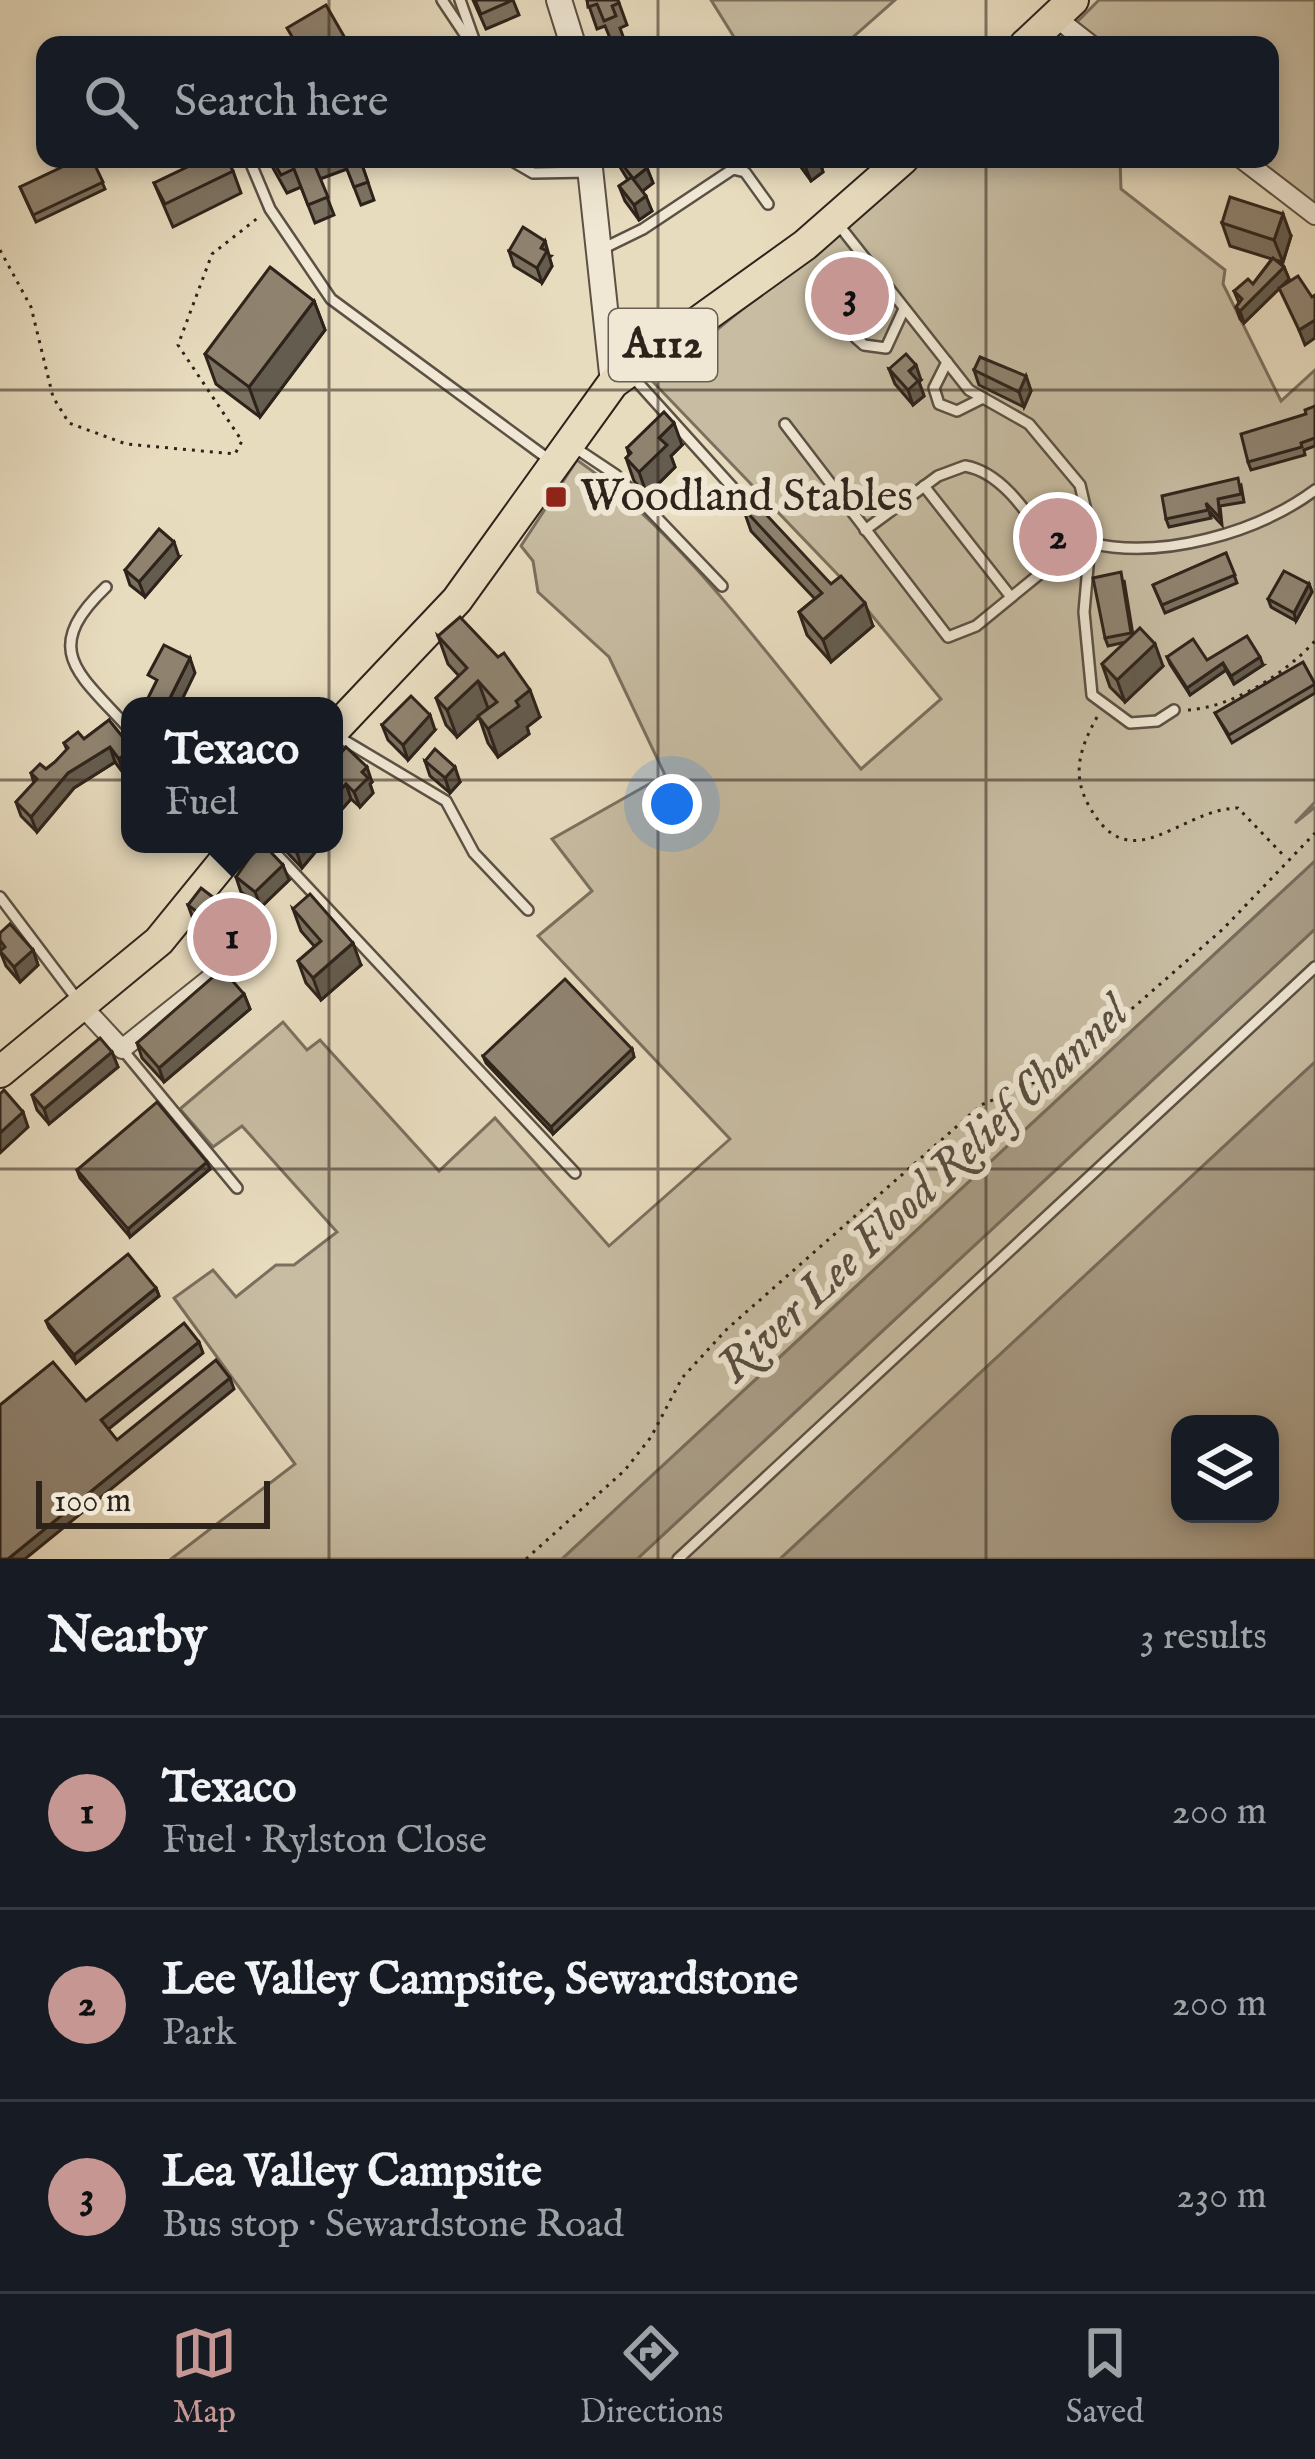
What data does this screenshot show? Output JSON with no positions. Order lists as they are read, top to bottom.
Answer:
{
  "streets": {
    "main road": ["A112"]
  },
  "water": ["River Lee Flood Relief Channel"],
  "places": {
    "transit": ["Woodland Stables"]
  },
  "scale_bar": "100 m",
  "page": {
    "search": "Search here",
    "pins": ["3", "2", "1"],
    "popup": ["Texaco", "Fuel"],
    "scale": "100 m",
    "heading": ["Nearby", "3 results"],
    "list": [
      {
        "mark": "1",
        "name": "Texaco",
        "note": "Fuel · Rylston Close",
        "value": "200 m"
      },
      {
        "mark": "2",
        "name": "Lee Valley Campsite, Sewardstone",
        "note": "Park",
        "value": "200 m"
      },
      {
        "mark": "3",
        "name": "Lea Valley Campsite",
        "note": "Bus stop · Sewardstone Road",
        "value": "230 m"
      }
    ],
    "nav": ["Map", "Directions", "Saved"]
  }
}
